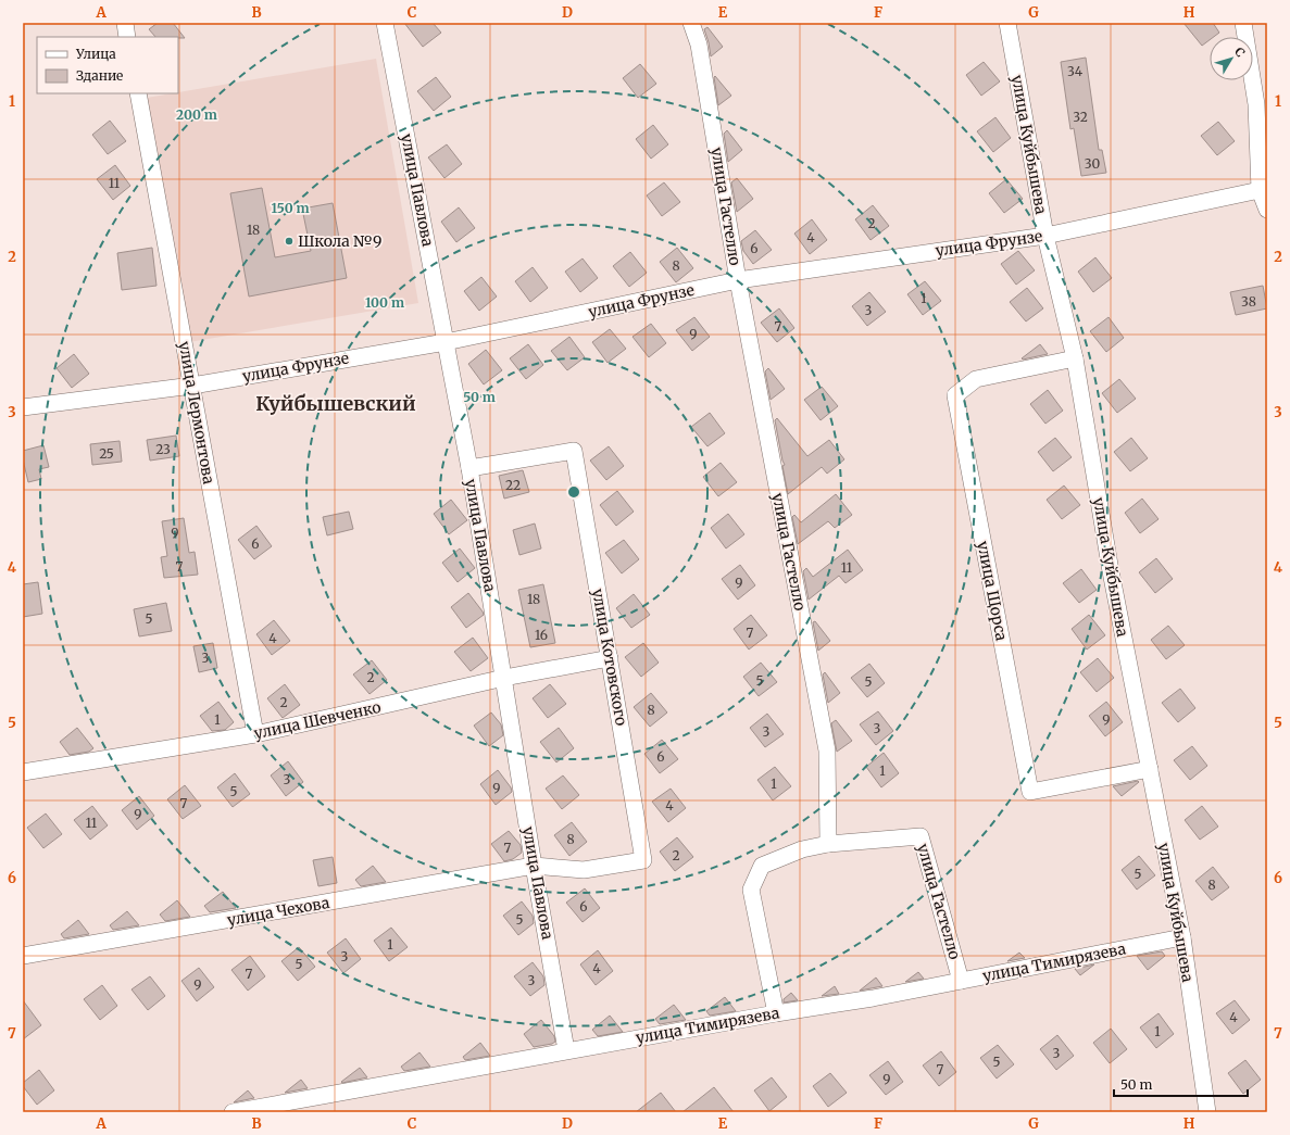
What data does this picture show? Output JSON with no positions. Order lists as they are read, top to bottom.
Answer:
{
  "streets": {
    "street": [
      "улица Куйбышева",
      "улица Павлова",
      "улица Гастелло",
      "улица Фрунзе",
      "улица Лермонтова",
      "улица Щорса",
      "улица Котовского",
      "улица Шевченко",
      "улица Чехова",
      "улица Тимирязева"
    ]
  },
  "crossings": [
    ["улица Куйбышева", "улица Фрунзе"],
    ["улица Куйбышева", "улица Щорса"],
    ["улица Куйбышева", "улица Тимирязева"],
    ["улица Павлова", "улица Фрунзе"],
    ["улица Павлова", "улица Котовского"],
    ["улица Павлова", "улица Шевченко"],
    ["улица Павлова", "улица Чехова"],
    ["улица Павлова", "улица Тимирязева"],
    ["улица Гастелло", "улица Фрунзе"],
    ["улица Гастелло", "улица Тимирязева"],
    ["улица Фрунзе", "улица Лермонтова"],
    ["улица Лермонтова", "улица Шевченко"],
    ["улица Котовского", "улица Шевченко"],
    ["улица Котовского", "улица Чехова"]
  ],
  "districts": ["Куйбышевский"],
  "places": ["Школа №9"],
  "house_numbers": [
    "34",
    "32",
    "30",
    "11",
    "2",
    "18",
    "4",
    "6",
    "8",
    "1",
    "38",
    "3",
    "7",
    "9",
    "23",
    "25",
    "22",
    "9",
    "6",
    "7",
    "11",
    "9",
    "18",
    "5",
    "7",
    "16",
    "4",
    "3",
    "2",
    "5",
    "5",
    "2",
    "8",
    "1",
    "9",
    "3",
    "3",
    "6",
    "1",
    "3",
    "1",
    "9",
    "5",
    "7",
    "4",
    "9",
    "11",
    "8",
    "7",
    "2",
    "5",
    "8",
    "6",
    "5",
    "1",
    "3",
    "5",
    "4",
    "7",
    "3",
    "9",
    "4",
    "1",
    "3",
    "5",
    "7",
    "9"
  ],
  "legend": ["Улица", "Здание"],
  "scale_bar": "50 m",
  "north": "top right",
  "grid": {
    "columns": [
      "A",
      "B",
      "C",
      "D",
      "E",
      "F",
      "G",
      "H"
    ],
    "rows": [
      "1",
      "2",
      "3",
      "4",
      "5",
      "6",
      "7"
    ]
  },
  "rings": [
    "200 m",
    "150 m",
    "100 m",
    "50 m"
  ]
}
